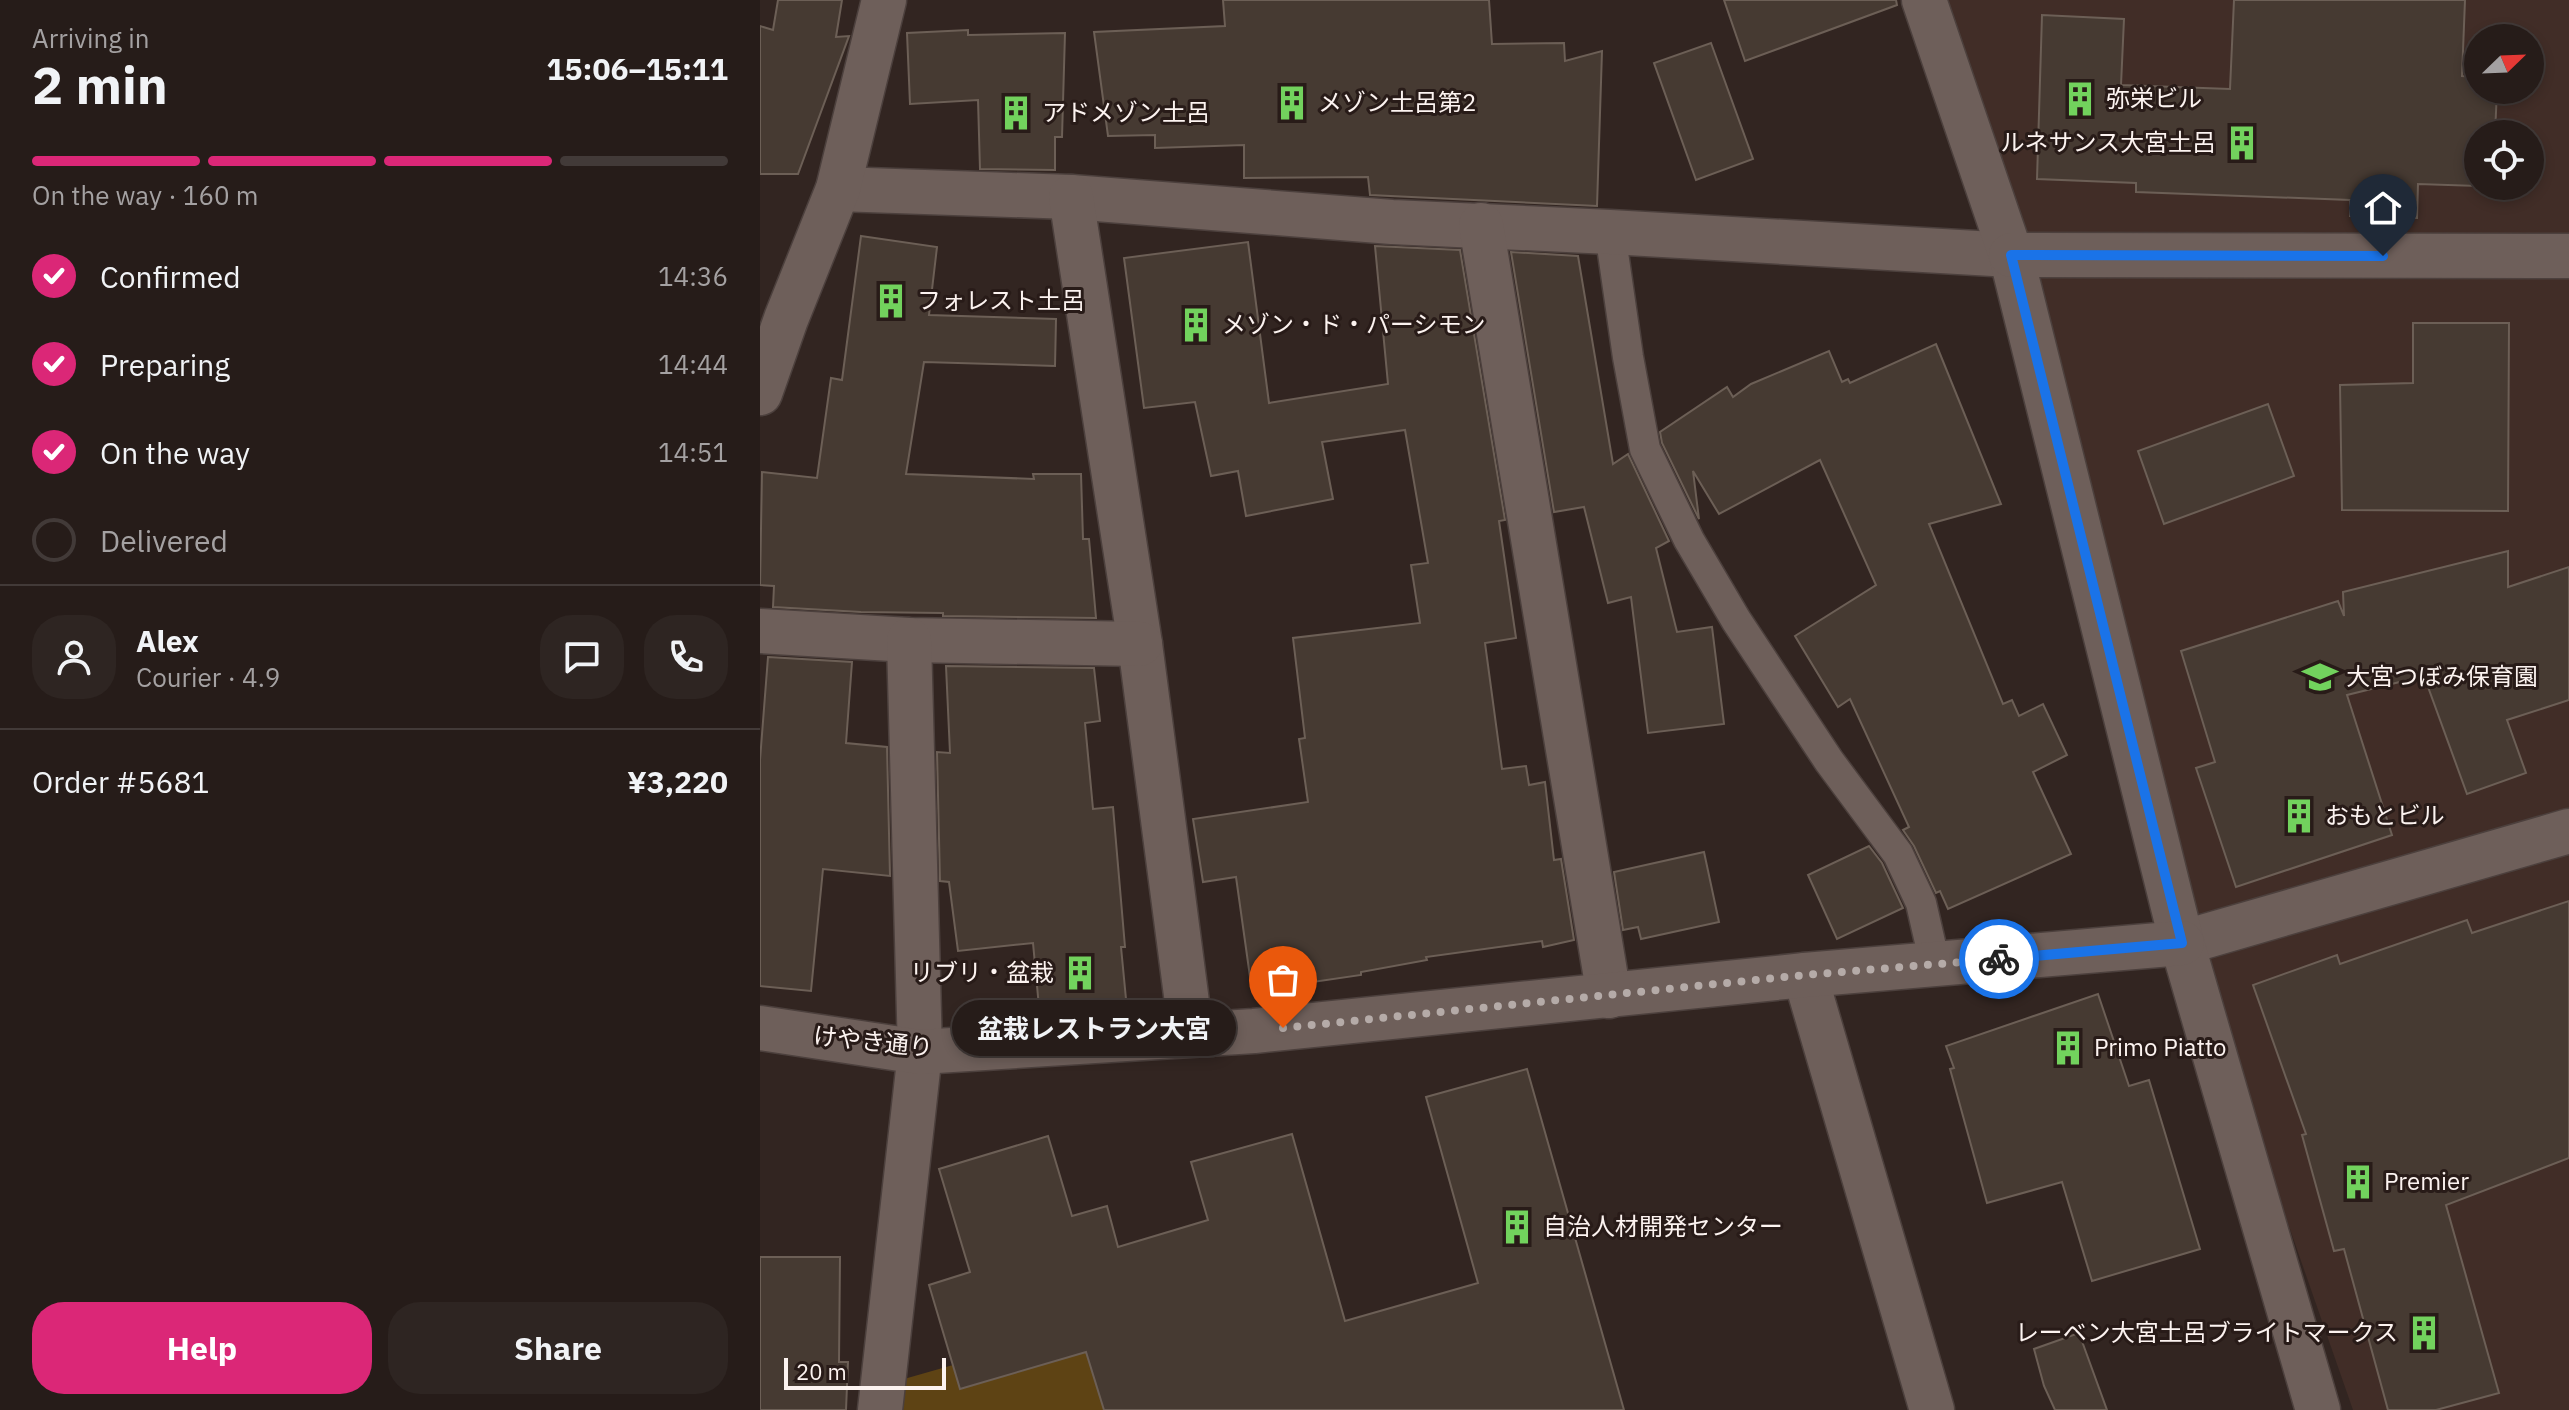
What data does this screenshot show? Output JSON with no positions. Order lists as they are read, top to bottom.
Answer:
{
  "streets": {
    "street": ["けやき通り"]
  },
  "places": {
    "building": [
      "弥栄ビル",
      "メゾン土呂第2",
      "アドメゾン土呂",
      "ルネサンス大宮土呂",
      "フォレスト土呂",
      "メゾン・ド・パーシモン",
      "おもとビル",
      "リブリ・盆栽",
      "Primo Piatto",
      "Premier",
      "自治人材開発センター",
      "レーベン大宮土呂ブライトマークス"
    ],
    "school or university": ["大宮つぼみ保育園"],
    "other": ["盆栽レストラン大宮"]
  },
  "scale_bar": "20 m",
  "north": "top right",
  "page": {
    "heading": ["2 min", "Arriving in", "15:06–15:11"],
    "panel": [
      "Alex",
      "Courier · 4.9",
      "Order #5681",
      "¥3,220"
    ],
    "bar": "On the way · 160 m",
    "list": [
      ["Confirmed", "14:36"],
      ["Preparing", "14:44"],
      ["On the way", "14:51"],
      "Delivered"
    ],
    "bubble": "盆栽レストラン大宮",
    "buttons": ["Help", "Share"],
    "scale": "20 m"
  }
}
